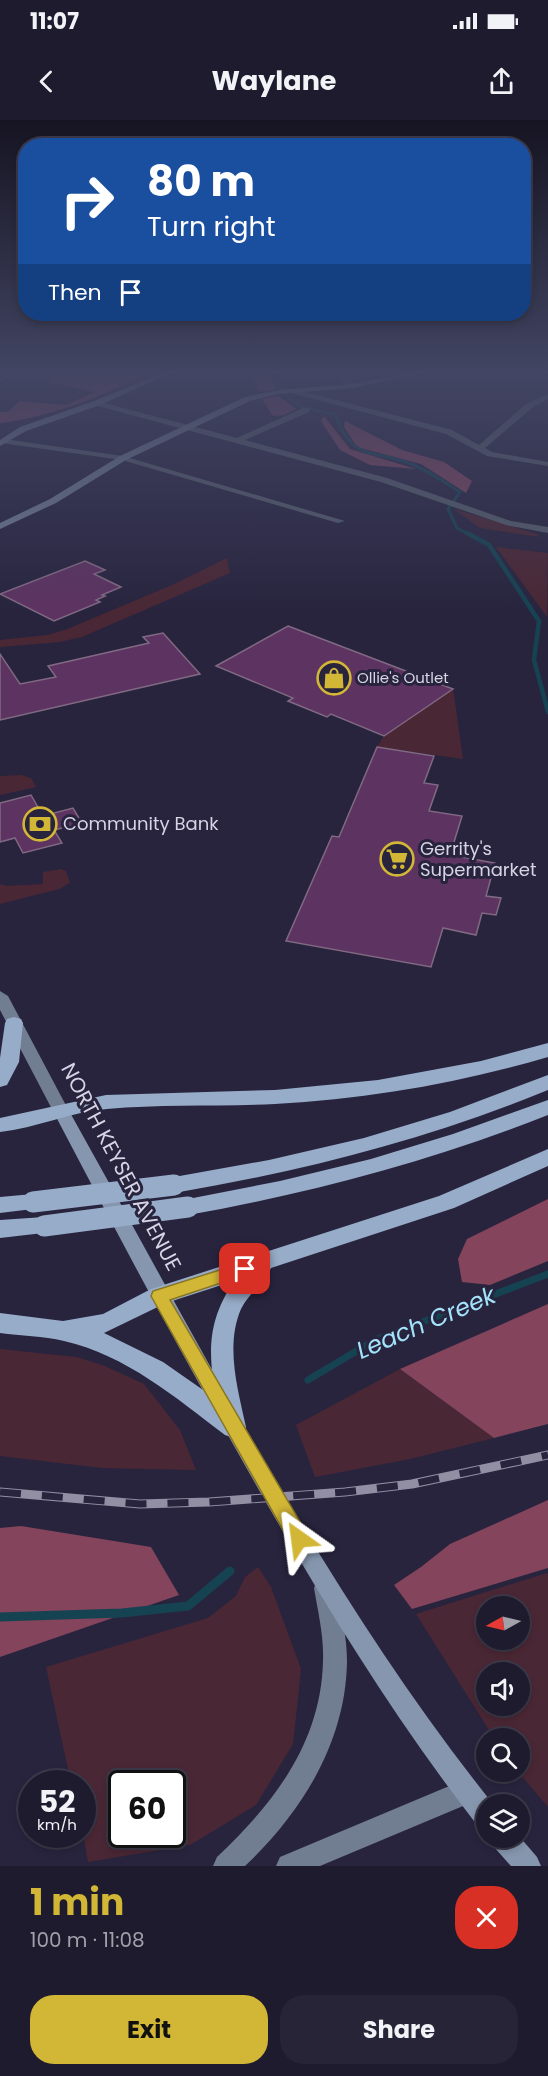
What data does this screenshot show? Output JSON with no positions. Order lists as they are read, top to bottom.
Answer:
{
  "streets": {
    "main road": ["NORTH KEYSER AVENUE"]
  },
  "water": ["Leach Creek"],
  "places": {
    "shop": ["Ollie's Outlet"],
    "bank": ["Community Bank"],
    "supermarket": ["Gerrity's Supermarket"]
  },
  "north": "left",
  "page": {
    "status": "11:07",
    "header": "Waylane",
    "turn": ["80 m", "Turn right"],
    "then": "Then",
    "speed": "52 km/h",
    "limit": "60",
    "heading": ["1 min", "100 m · 11:08"],
    "buttons": ["Exit", "Share"]
  }
}
